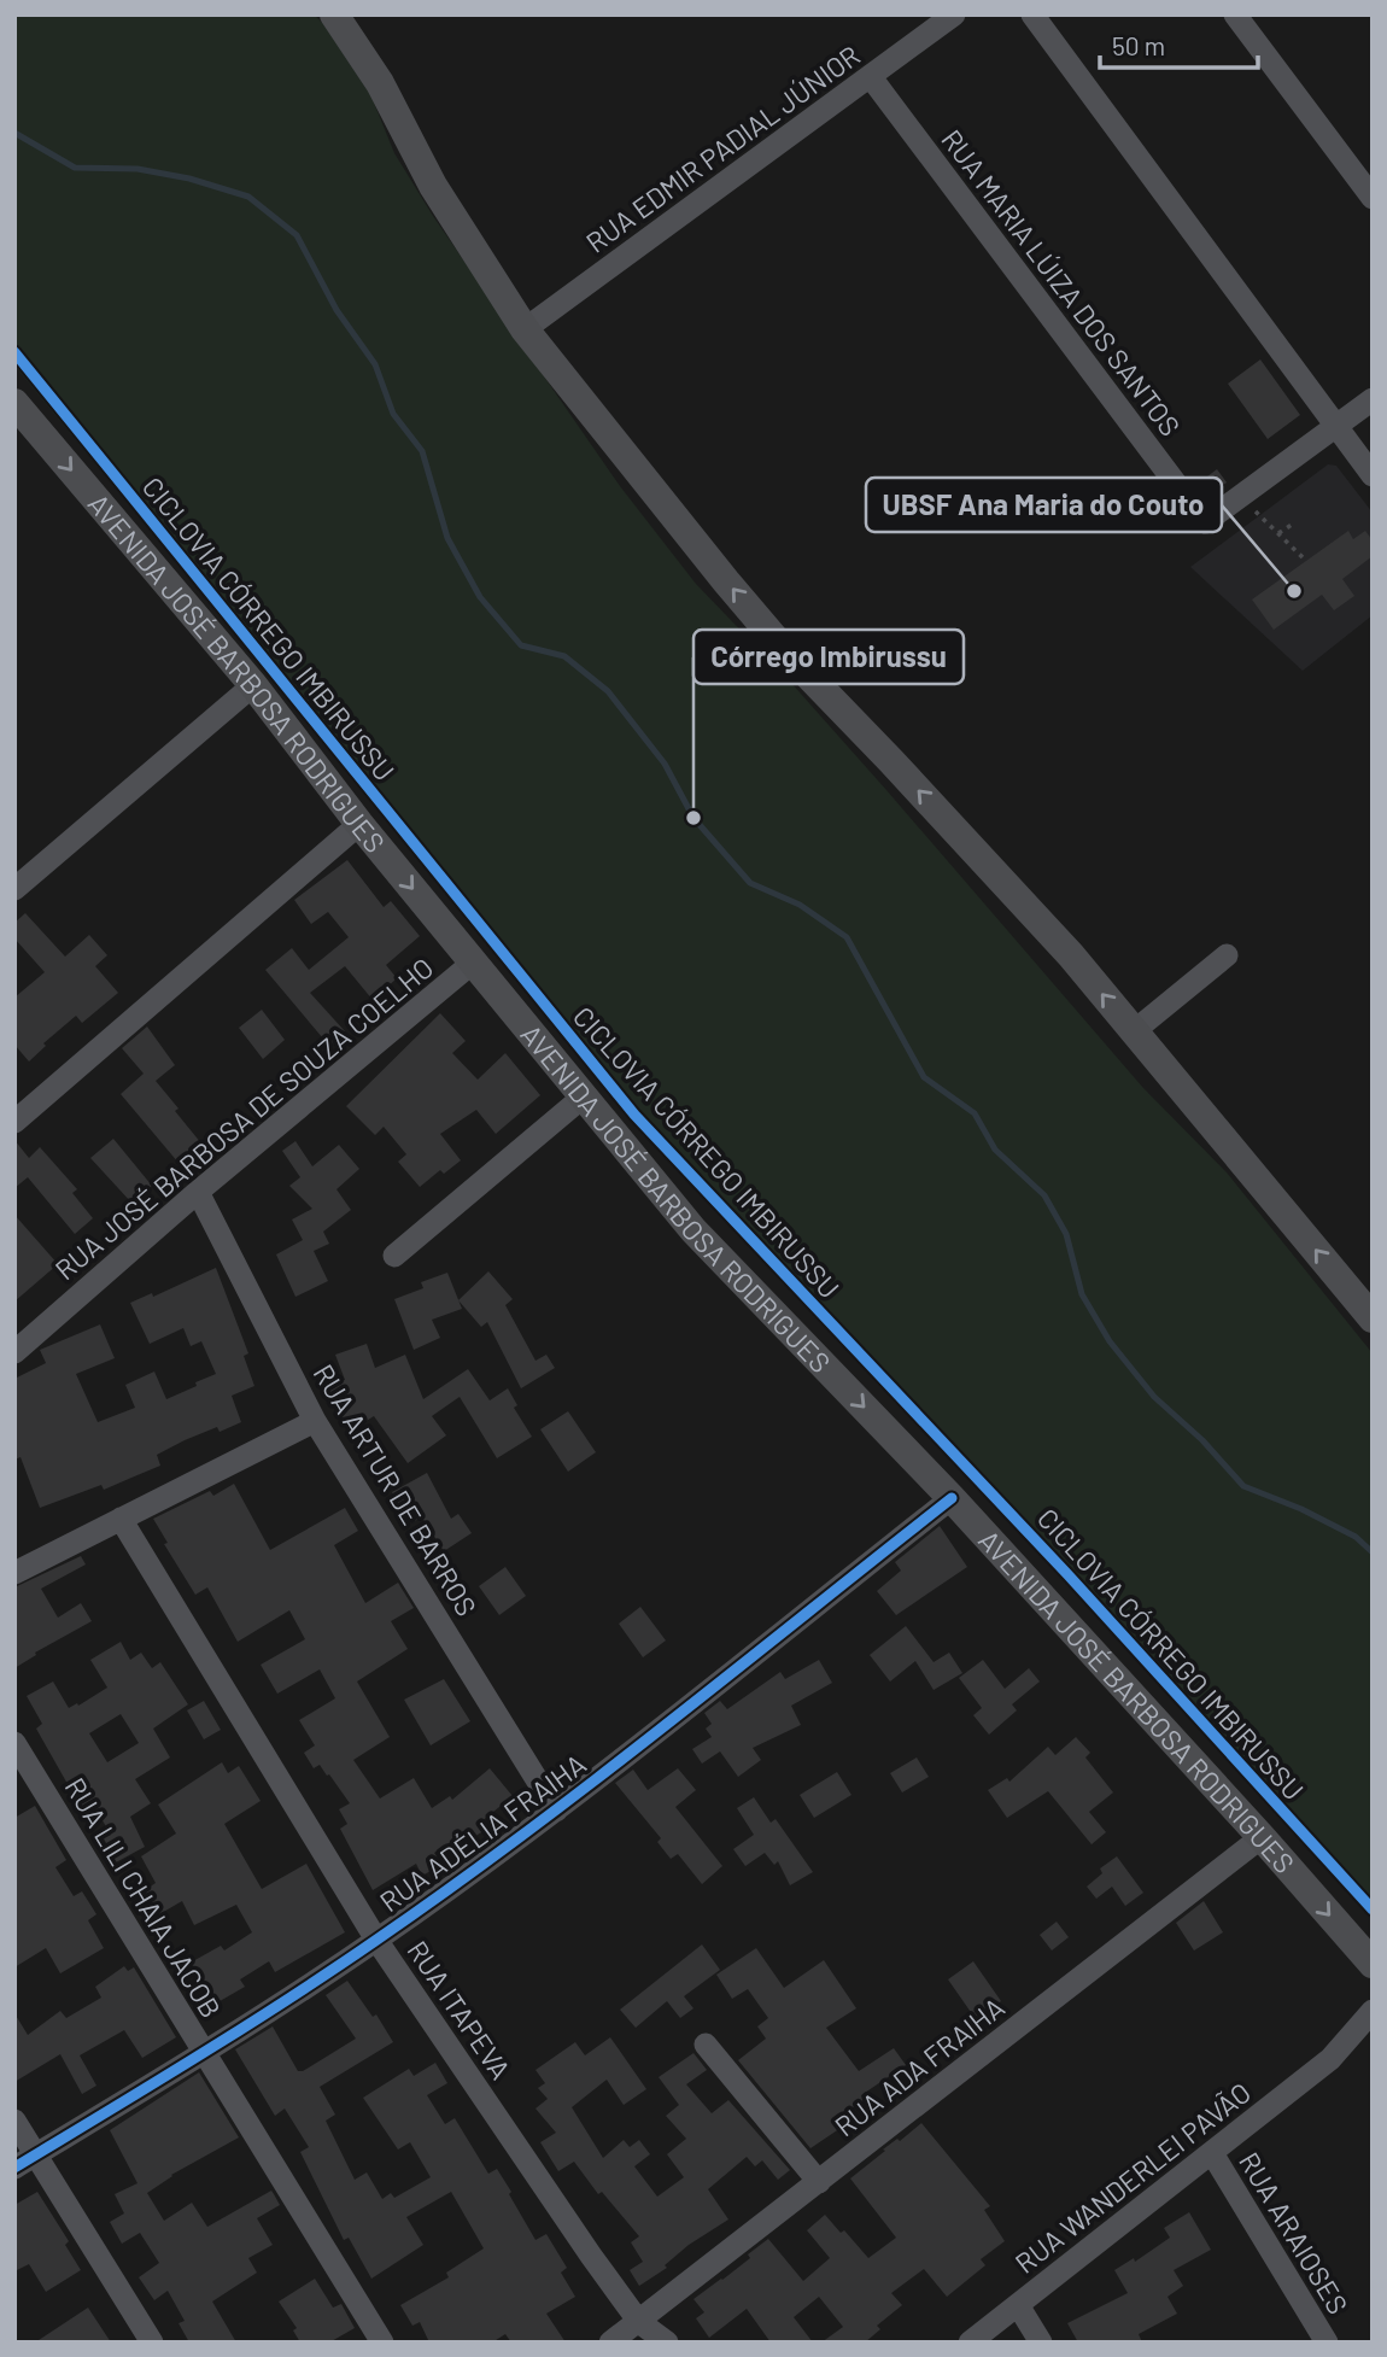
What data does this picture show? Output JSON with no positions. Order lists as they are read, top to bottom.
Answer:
{
  "streets": {
    "main road": ["AVENIDA JOSÉ BARBOSA RODRIGUES"],
    "street": [
      "RUA EDMIR PADIAL JÚNIOR",
      "RUA MARIA LÚIZA DOS SANTOS",
      "RUA JOSÉ BARBOSA DE SOUZA COELHO",
      "RUA ARTUR DE BARROS",
      "RUA ADÉLIA FRAIHA",
      "RUA LILI CHAIA JACOB",
      "RUA ITAPEVA",
      "RUA ADA FRAIHA",
      "RUA WANDERLEI PAVÃO",
      "RUA ARAIOSES"
    ],
    "cycle path": ["CICLOVIA CÓRREGO IMBIRUSSU"]
  },
  "crossings": [
    ["RUA EDMIR PADIAL JÚNIOR", "RUA MARIA LÚIZA DOS SANTOS"],
    ["AVENIDA JOSÉ BARBOSA RODRIGUES", "RUA JOSÉ BARBOSA DE SOUZA COELHO"],
    ["AVENIDA JOSÉ BARBOSA RODRIGUES", "RUA ADÉLIA FRAIHA"],
    ["AVENIDA JOSÉ BARBOSA RODRIGUES", "RUA ADA FRAIHA"],
    ["RUA JOSÉ BARBOSA DE SOUZA COELHO", "RUA ARTUR DE BARROS"],
    ["RUA ARTUR DE BARROS", "RUA ADÉLIA FRAIHA"],
    ["RUA ADÉLIA FRAIHA", "RUA LILI CHAIA JACOB"],
    ["RUA ADÉLIA FRAIHA", "RUA ITAPEVA"],
    ["RUA ITAPEVA", "RUA ADA FRAIHA"],
    ["RUA WANDERLEI PAVÃO", "RUA ARAIOSES"]
  ],
  "one_way": ["AVENIDA JOSÉ BARBOSA RODRIGUES"],
  "places": ["UBSF Ana Maria do Couto", "Córrego Imbirussu"],
  "scale_bar": "50 m"
}
